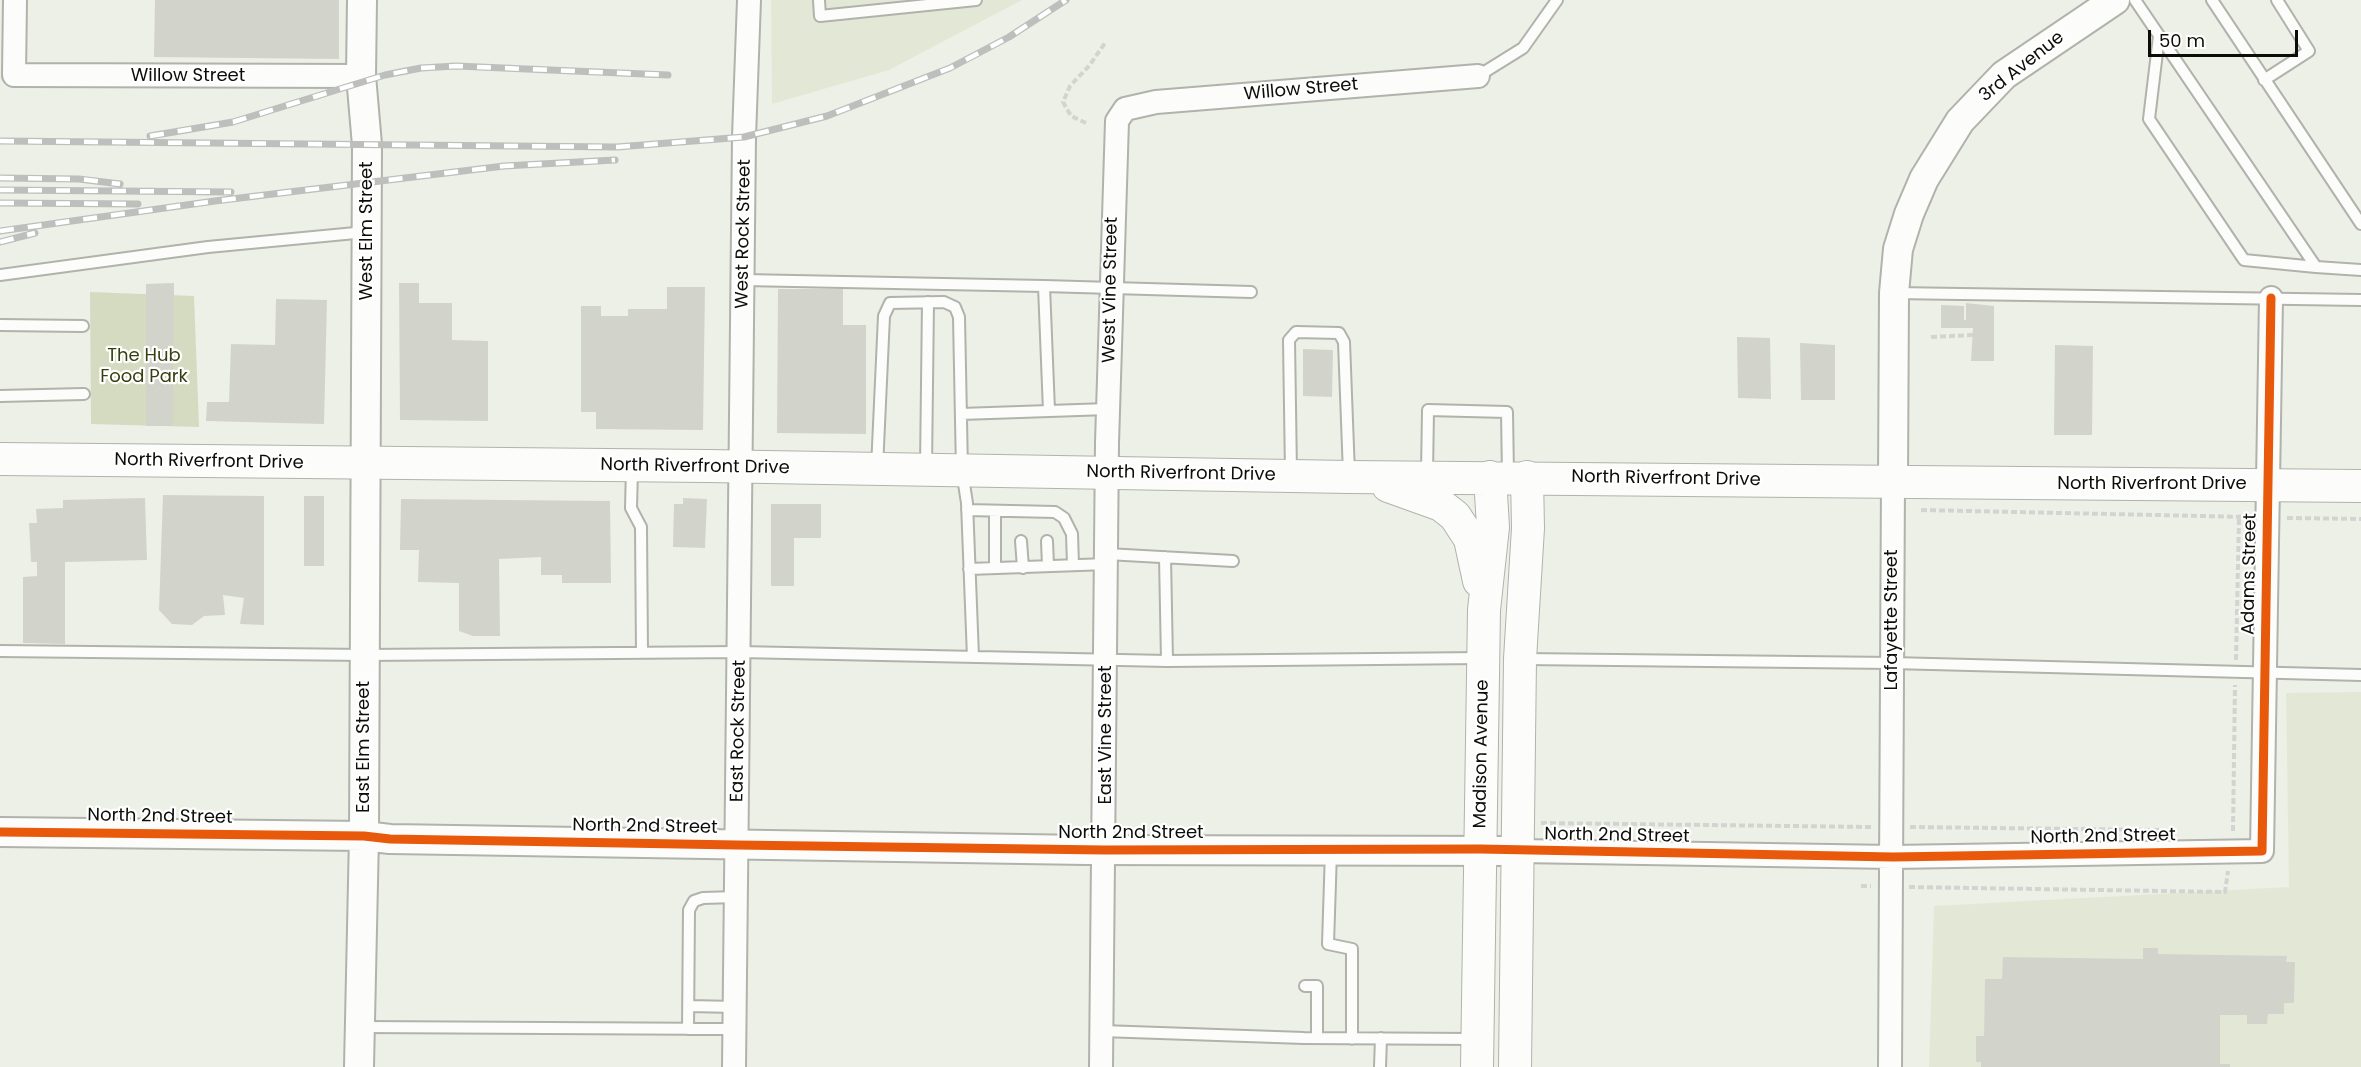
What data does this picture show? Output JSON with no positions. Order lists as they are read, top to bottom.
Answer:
{
  "streets": {
    "main road": ["North Riverfront Drive", "Madison Avenue"],
    "street": [
      "3rd Avenue",
      "Willow Street",
      "West Elm Street",
      "West Rock Street",
      "West Vine Street",
      "Adams Street",
      "Lafayette Street",
      "East Rock Street",
      "East Vine Street",
      "East Elm Street",
      "North 2nd Street"
    ]
  },
  "crossings": [
    ["3rd Avenue", "Lafayette Street"],
    ["Willow Street", "West Elm Street"],
    ["Willow Street", "West Vine Street"],
    ["West Elm Street", "North Riverfront Drive"],
    ["West Elm Street", "East Elm Street"],
    ["West Rock Street", "North Riverfront Drive"],
    ["West Rock Street", "East Rock Street"],
    ["West Vine Street", "North Riverfront Drive"],
    ["West Vine Street", "East Vine Street"],
    ["North Riverfront Drive", "Adams Street"],
    ["North Riverfront Drive", "Lafayette Street"],
    ["North Riverfront Drive", "East Rock Street"],
    ["North Riverfront Drive", "East Vine Street"],
    ["North Riverfront Drive", "East Elm Street"],
    ["North Riverfront Drive", "Madison Avenue"],
    ["Adams Street", "North 2nd Street"],
    ["Lafayette Street", "North 2nd Street"],
    ["East Rock Street", "North 2nd Street"],
    ["East Vine Street", "North 2nd Street"],
    ["East Elm Street", "North 2nd Street"],
    ["Madison Avenue", "North 2nd Street"]
  ],
  "parks": ["The Hub Food Park"],
  "scale_bar": "50 m"
}
